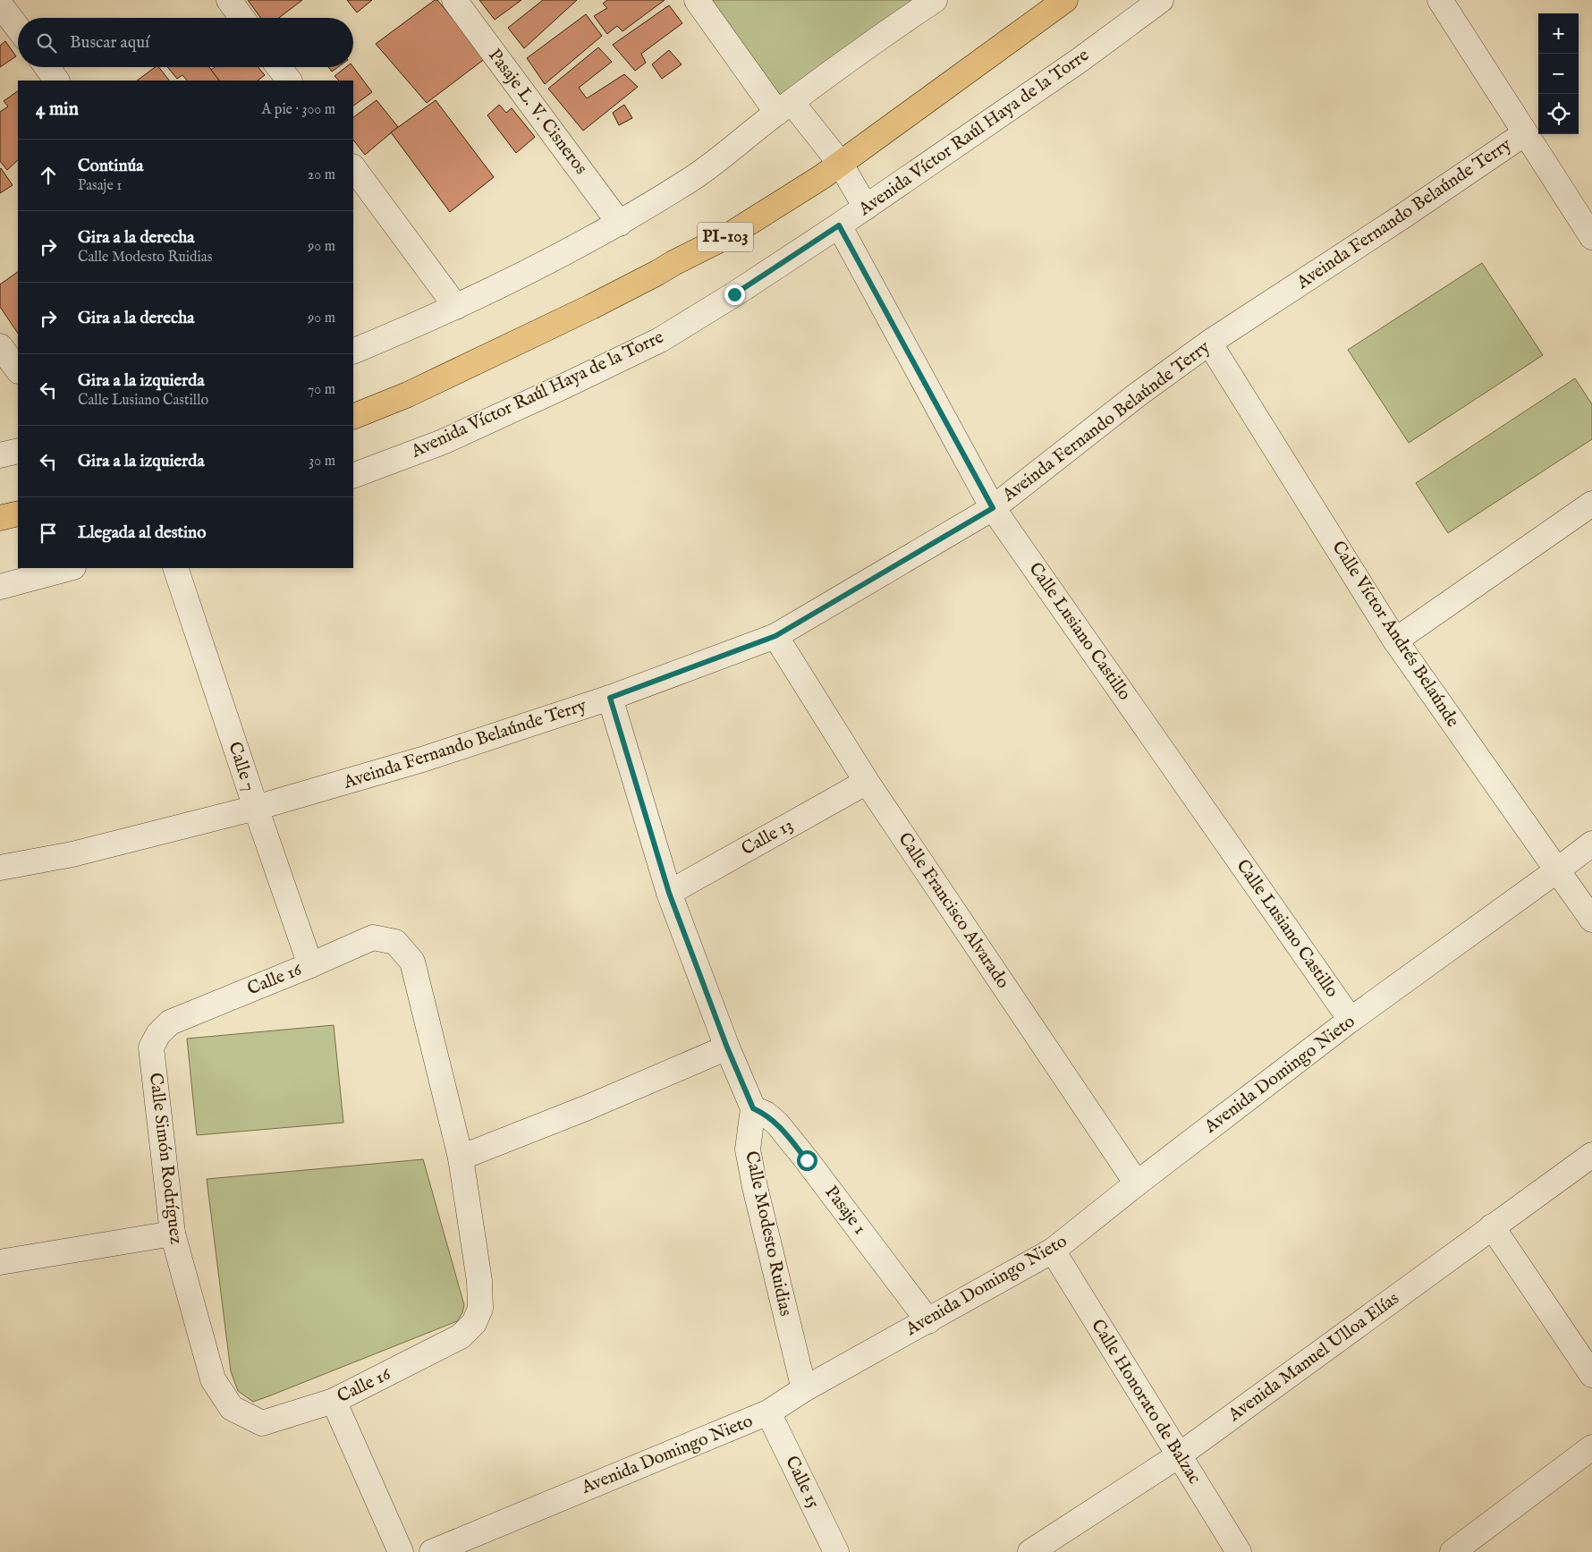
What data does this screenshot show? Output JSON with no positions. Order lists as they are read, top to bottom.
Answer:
{
  "streets": {
    "main road": ["PI-103"],
    "street": [
      "Pasaje L. V. Cisneros",
      "Avenida Víctor Raúl Haya de la Torre",
      "Aveinda Fernando Belaúnde Terry",
      "Calle Lusiano Castillo",
      "Calle Víctor Andrés Belaúnde",
      "Calle 7",
      "Calle 13",
      "Calle Francisco Alvarado",
      "Calle 16",
      "Avenida Domingo Nieto",
      "Calle Simón Rodríguez",
      "Pasaje 1",
      "Calle Modesto Ruidias",
      "Avenida Manuel Ulloa Elías",
      "Calle Honorato de Balzac",
      "Calle 15"
    ]
  },
  "crossings": [
    ["Avenida Víctor Raúl Haya de la Torre", "Calle Lusiano Castillo"],
    ["Aveinda Fernando Belaúnde Terry", "Calle Lusiano Castillo"],
    ["Aveinda Fernando Belaúnde Terry", "Calle Víctor Andrés Belaúnde"],
    ["Aveinda Fernando Belaúnde Terry", "Calle 7"],
    ["Aveinda Fernando Belaúnde Terry", "Calle Francisco Alvarado"],
    ["Calle Lusiano Castillo", "Avenida Domingo Nieto"],
    ["Calle Víctor Andrés Belaúnde", "Avenida Domingo Nieto"],
    ["Calle 7", "Calle 16"],
    ["Calle 13", "Calle Francisco Alvarado"],
    ["Calle Francisco Alvarado", "Avenida Domingo Nieto"],
    ["Calle 16", "Calle Simón Rodríguez"],
    ["Avenida Domingo Nieto", "Pasaje 1"],
    ["Avenida Domingo Nieto", "Calle Modesto Ruidias"],
    ["Avenida Domingo Nieto", "Calle Honorato de Balzac"],
    ["Avenida Domingo Nieto", "Calle 15"],
    ["Pasaje 1", "Calle Modesto Ruidias"],
    ["Avenida Manuel Ulloa Elías", "Calle Honorato de Balzac"]
  ],
  "page": {
    "map_buttons": ["+", "−"],
    "search": "Buscar aquí",
    "heading": ["4 min", "A pie · 300 m"],
    "list": [
      ["Continúa", "Pasaje 1", "20 m"],
      ["Gira a la derecha", "Calle Modesto Ruidias", "90 m"],
      ["Gira a la derecha", "90 m"],
      ["Gira a la izquierda", "Calle Lusiano Castillo", "70 m"],
      ["Gira a la izquierda", "30 m"],
      "Llegada al destino"
    ]
  }
}
